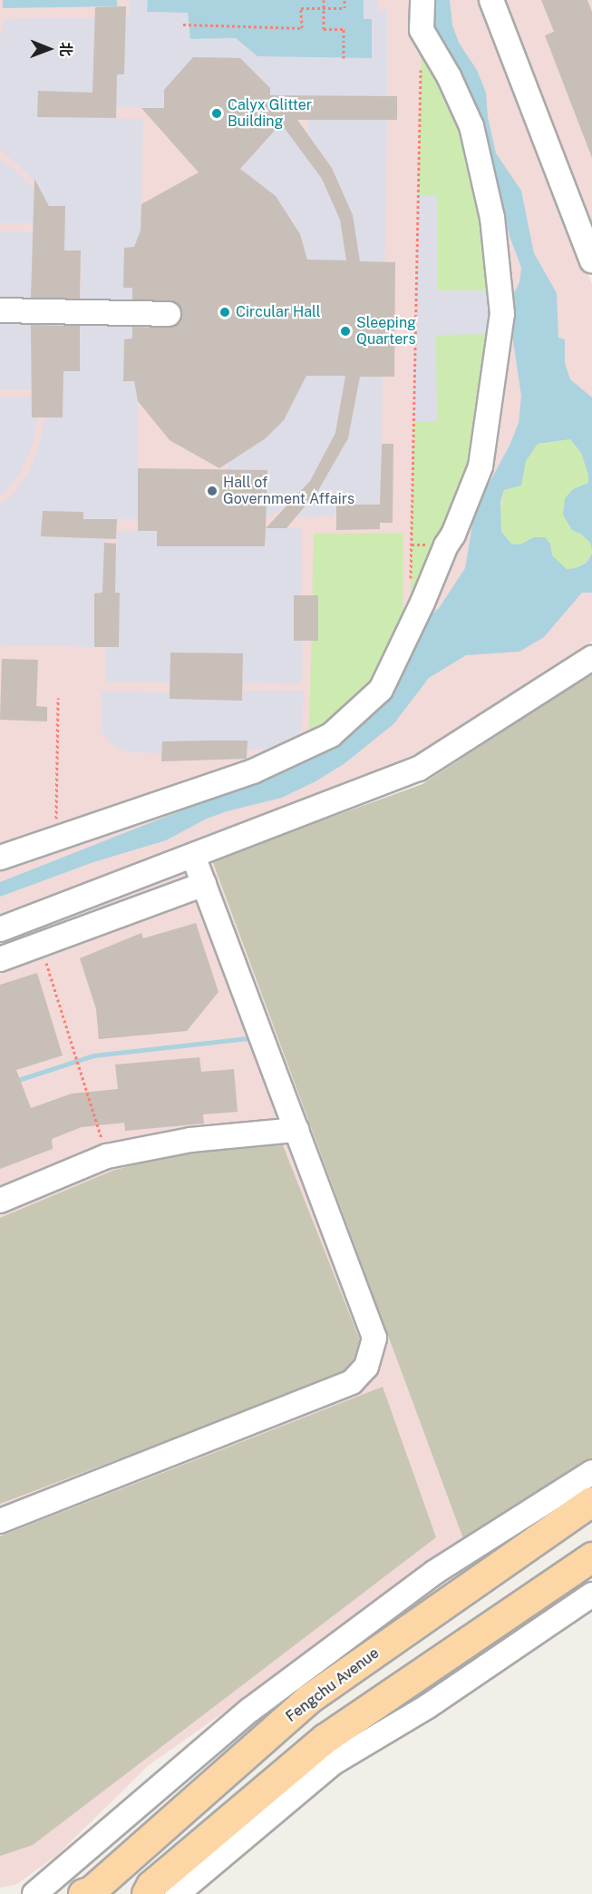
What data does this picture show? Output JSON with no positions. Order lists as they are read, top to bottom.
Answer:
{
  "streets": {
    "main road": ["Fengchu Avenue"]
  },
  "places": [
    "Calyx Glitter Building",
    "Circular Hall",
    "Sleeping Quarters",
    "Hall of Government Affairs"
  ],
  "north": "right"
}
